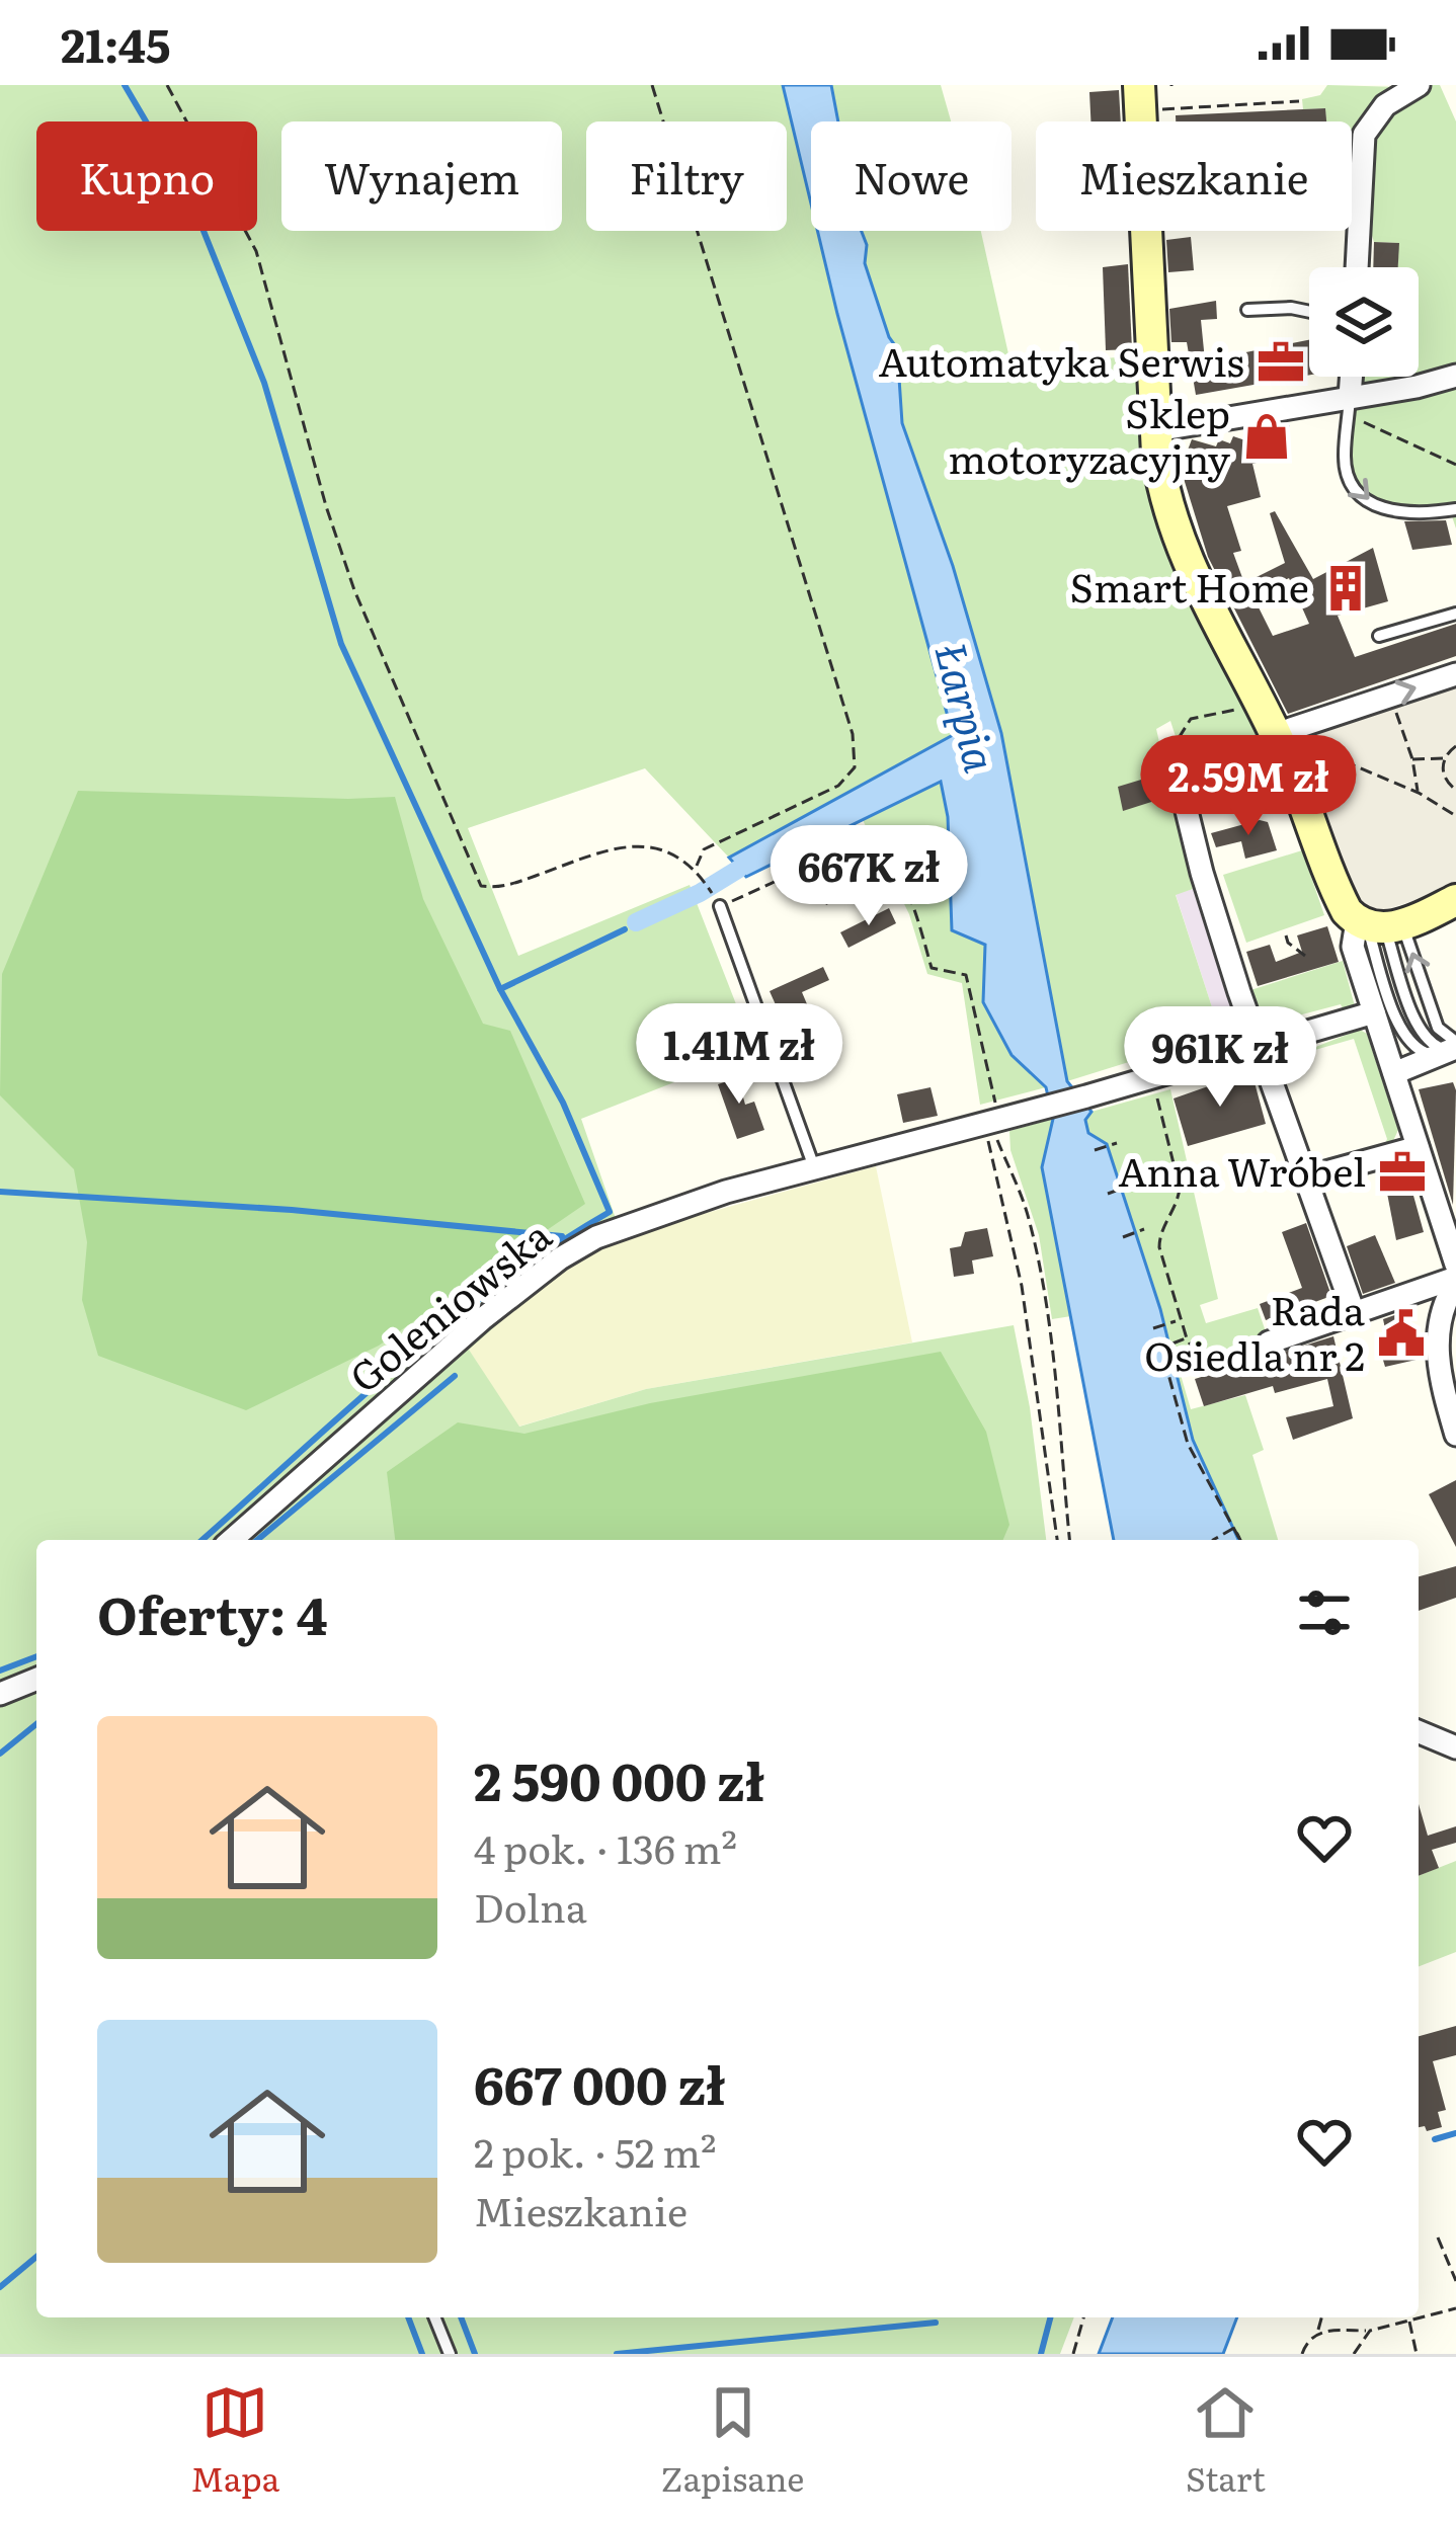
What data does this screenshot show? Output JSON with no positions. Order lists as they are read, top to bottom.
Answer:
{
  "streets": {
    "street": ["Goleniowska"]
  },
  "water": ["Łarpia"],
  "places": {
    "office": ["Automatyka Serwis", "Anna Wróbel"],
    "shop": ["Sklep motoryzacyjny"],
    "building": ["Smart Home"],
    "public building": ["Rada Osiedla nr 2"]
  },
  "page": {
    "status": "21:45",
    "chip": [
      "Kupno",
      "Wynajem",
      "Filtry",
      "Nowe",
      "Mieszkanie"
    ],
    "price": [
      "2.59M zł",
      "667K zł",
      "1.41M zł",
      "961K zł"
    ],
    "heading": "Oferty: 4",
    "list": [
      {
        "name": "2 590 000 zł",
        "note": "4 pok. · 136 m² · Dolna"
      },
      {
        "name": "667 000 zł",
        "note": "2 pok. · 52 m² · Mieszkanie"
      }
    ],
    "tabs": ["Mapa", "Zapisane", "Start"]
  }
}
